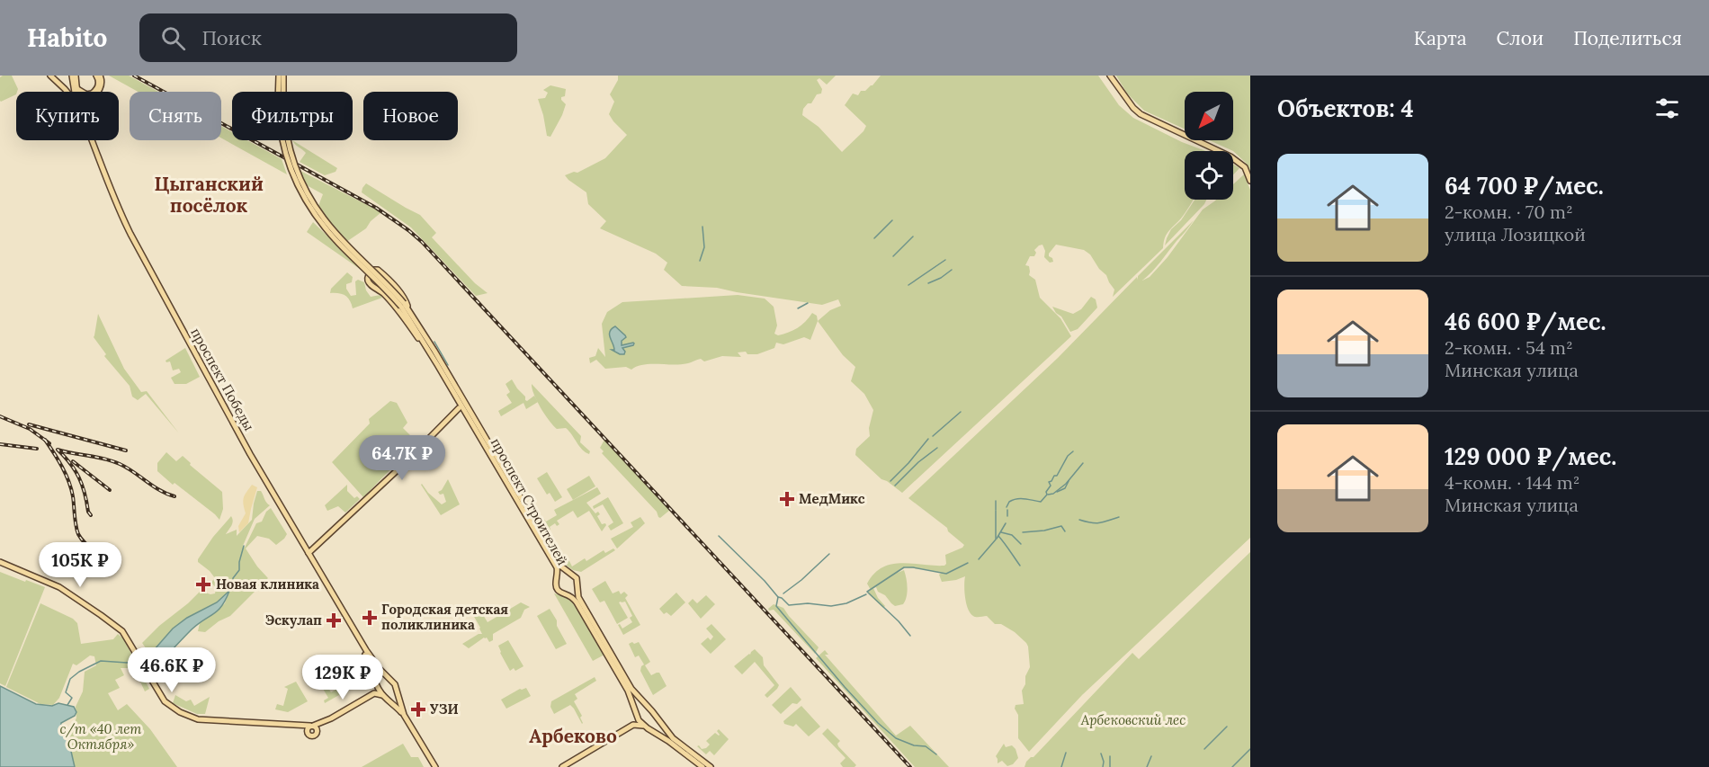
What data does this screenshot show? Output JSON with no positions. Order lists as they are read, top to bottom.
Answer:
{
  "streets": {
    "main road": ["проспект Победы", "проспект Строителей"]
  },
  "districts": ["Цыганский посёлок", "Арбеково"],
  "parks": ["Арбековский лес", "с/т «40 лет Октября»"],
  "places": {
    "health": [
      "МедМикс",
      "Новая клиника",
      "Городская детская поликлиника",
      "Эскулап",
      "УЗИ"
    ]
  },
  "north": "bottom left",
  "page": {
    "header": "Habito",
    "search": "Поиск",
    "nav": ["Карта", "Слои", "Поделиться"],
    "heading": "Объектов: 4",
    "chip": [
      "Купить",
      "Снять",
      "Фильтры",
      "Новое"
    ],
    "list": [
      {
        "name": "64 700 ₽/мес.",
        "note": "2-комн. · 70 m² · улица Лозицкой"
      },
      {
        "name": "46 600 ₽/мес.",
        "note": "2-комн. · 54 m² · Минская улица"
      },
      {
        "name": "129 000 ₽/мес.",
        "note": "4-комн. · 144 m² · Минская улица"
      }
    ],
    "price": [
      "64.7K ₽",
      "105K ₽",
      "46.6K ₽",
      "129K ₽"
    ]
  }
}
